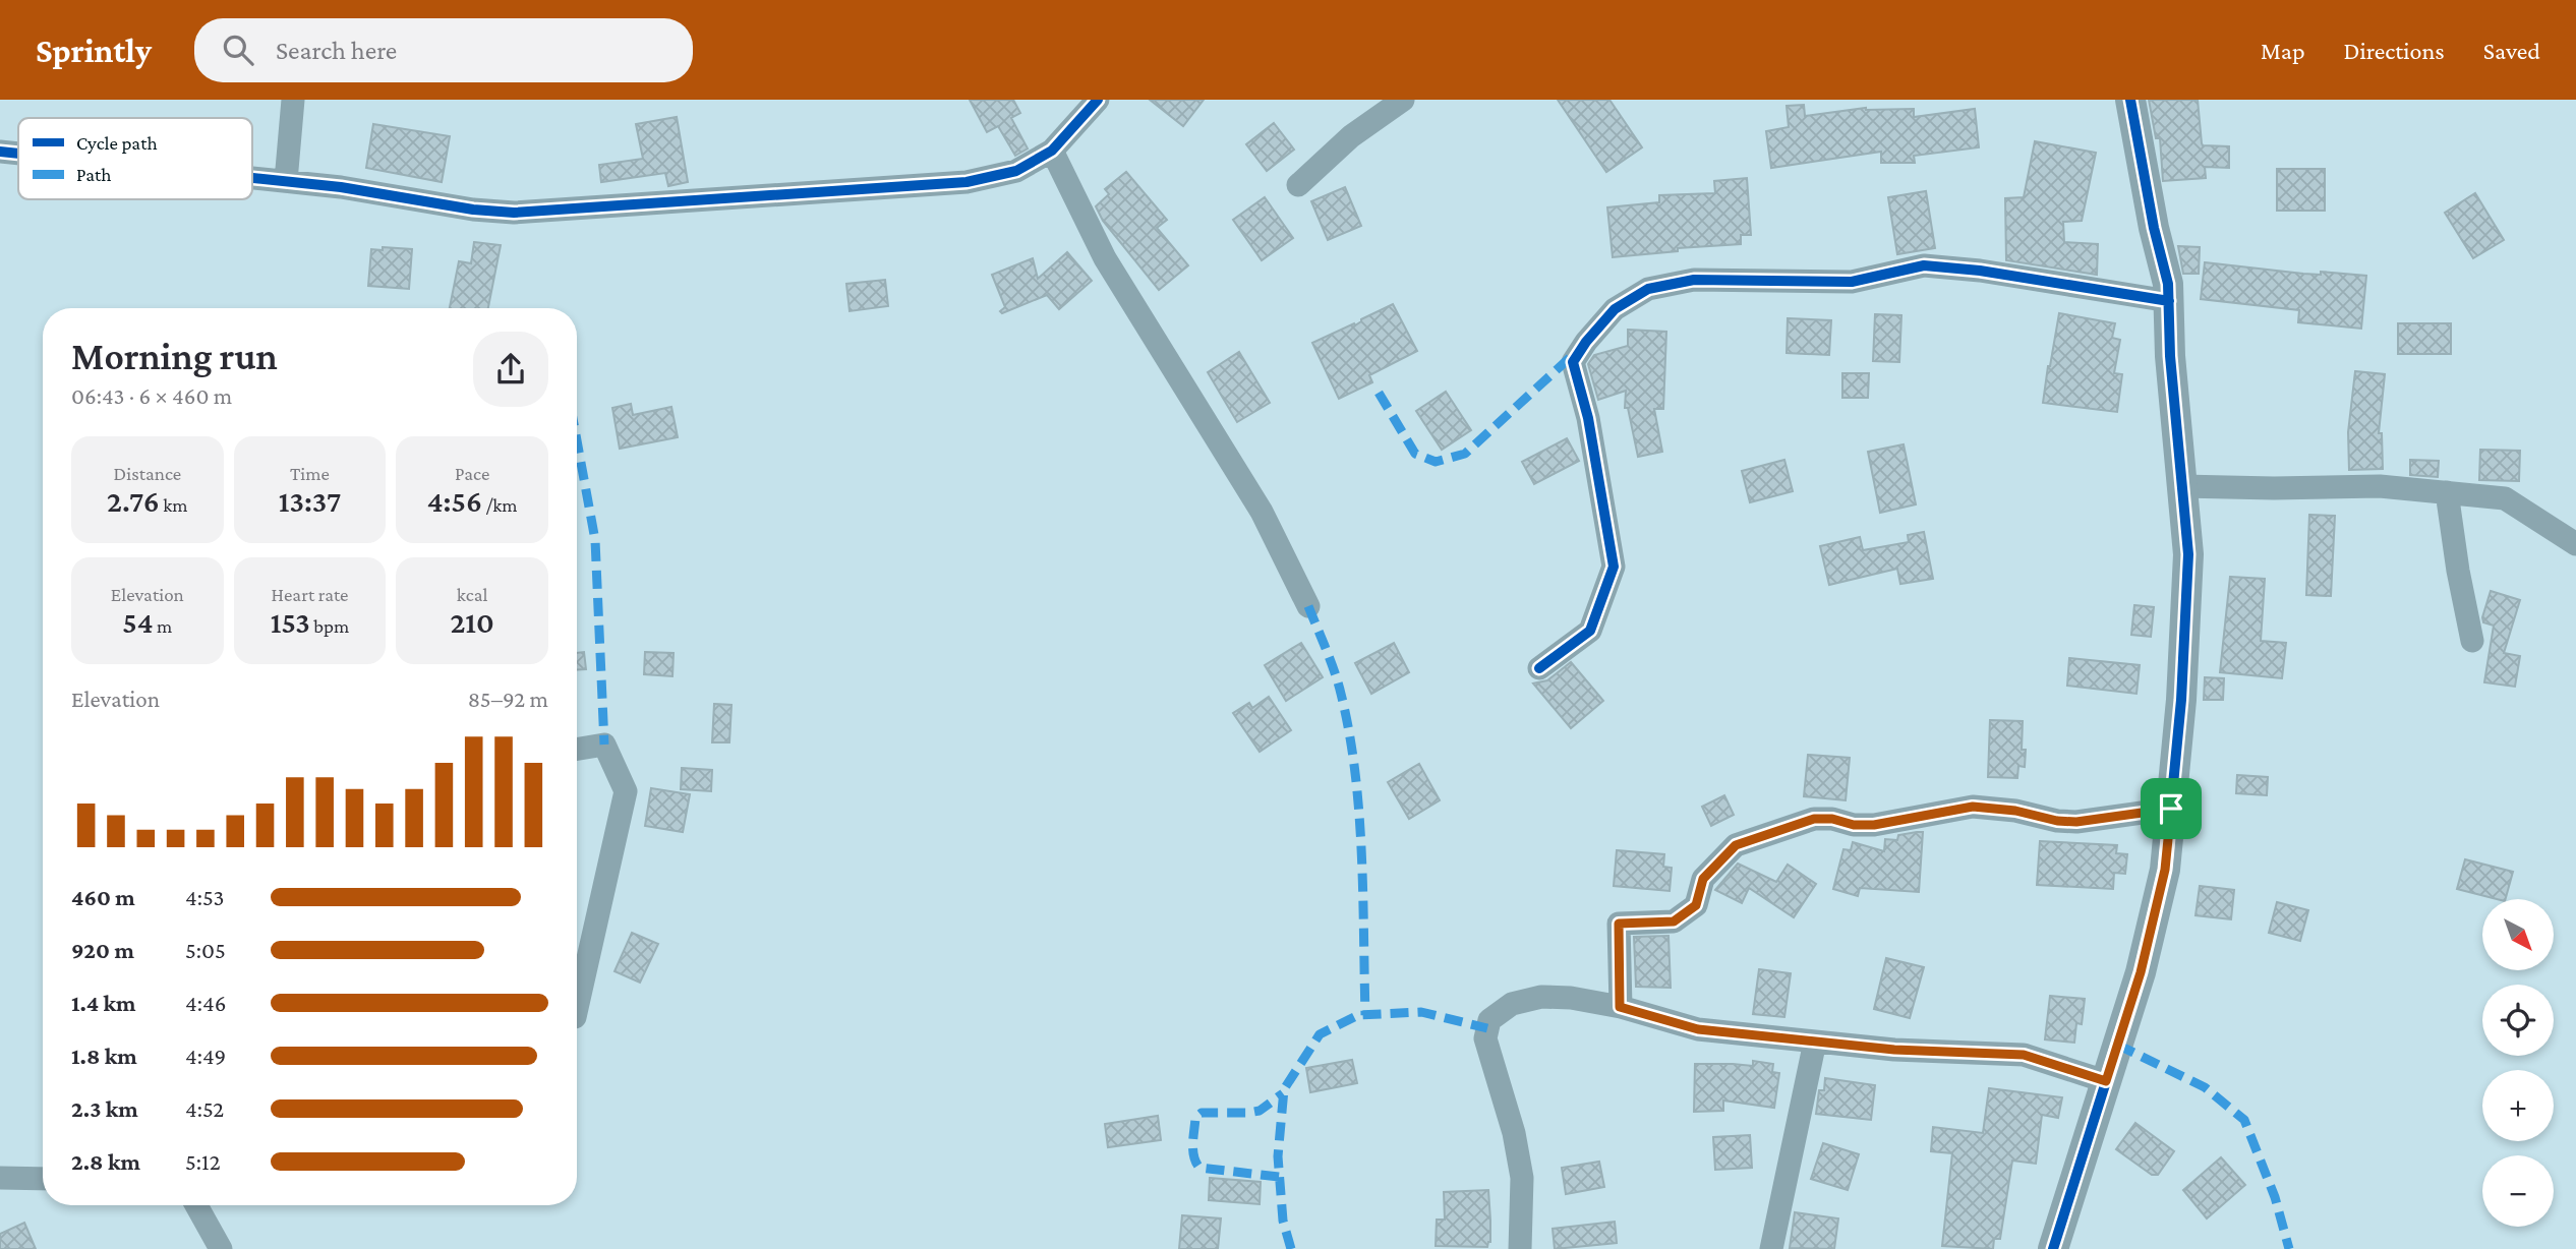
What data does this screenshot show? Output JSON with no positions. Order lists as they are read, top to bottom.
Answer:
{
  "legend": ["Cycle path", "Path"],
  "north": "bottom right",
  "page": {
    "header": "Sprintly",
    "search": "Search here",
    "nav": ["Map", "Directions", "Saved"],
    "heading": ["Morning run", "06:43 · 6 × 460 m"],
    "stats": [
      ["Distance", "2.76 km"],
      ["Time", "13:37"],
      ["Pace", "4:56 /km"],
      ["Elevation", "54 m"],
      ["Heart rate", "153 bpm"],
      ["kcal", "210"]
    ],
    "chart": ["Elevation", "85–92 m"],
    "list": [
      {
        "name": "460 m",
        "note": "4:53"
      },
      {
        "name": "920 m",
        "note": "5:05"
      },
      {
        "name": "1.4 km",
        "note": "4:46"
      },
      {
        "name": "1.8 km",
        "note": "4:49"
      },
      {
        "name": "2.3 km",
        "note": "4:52"
      },
      {
        "name": "2.8 km",
        "note": "5:12"
      }
    ],
    "map_buttons": ["+", "−"]
  }
}
